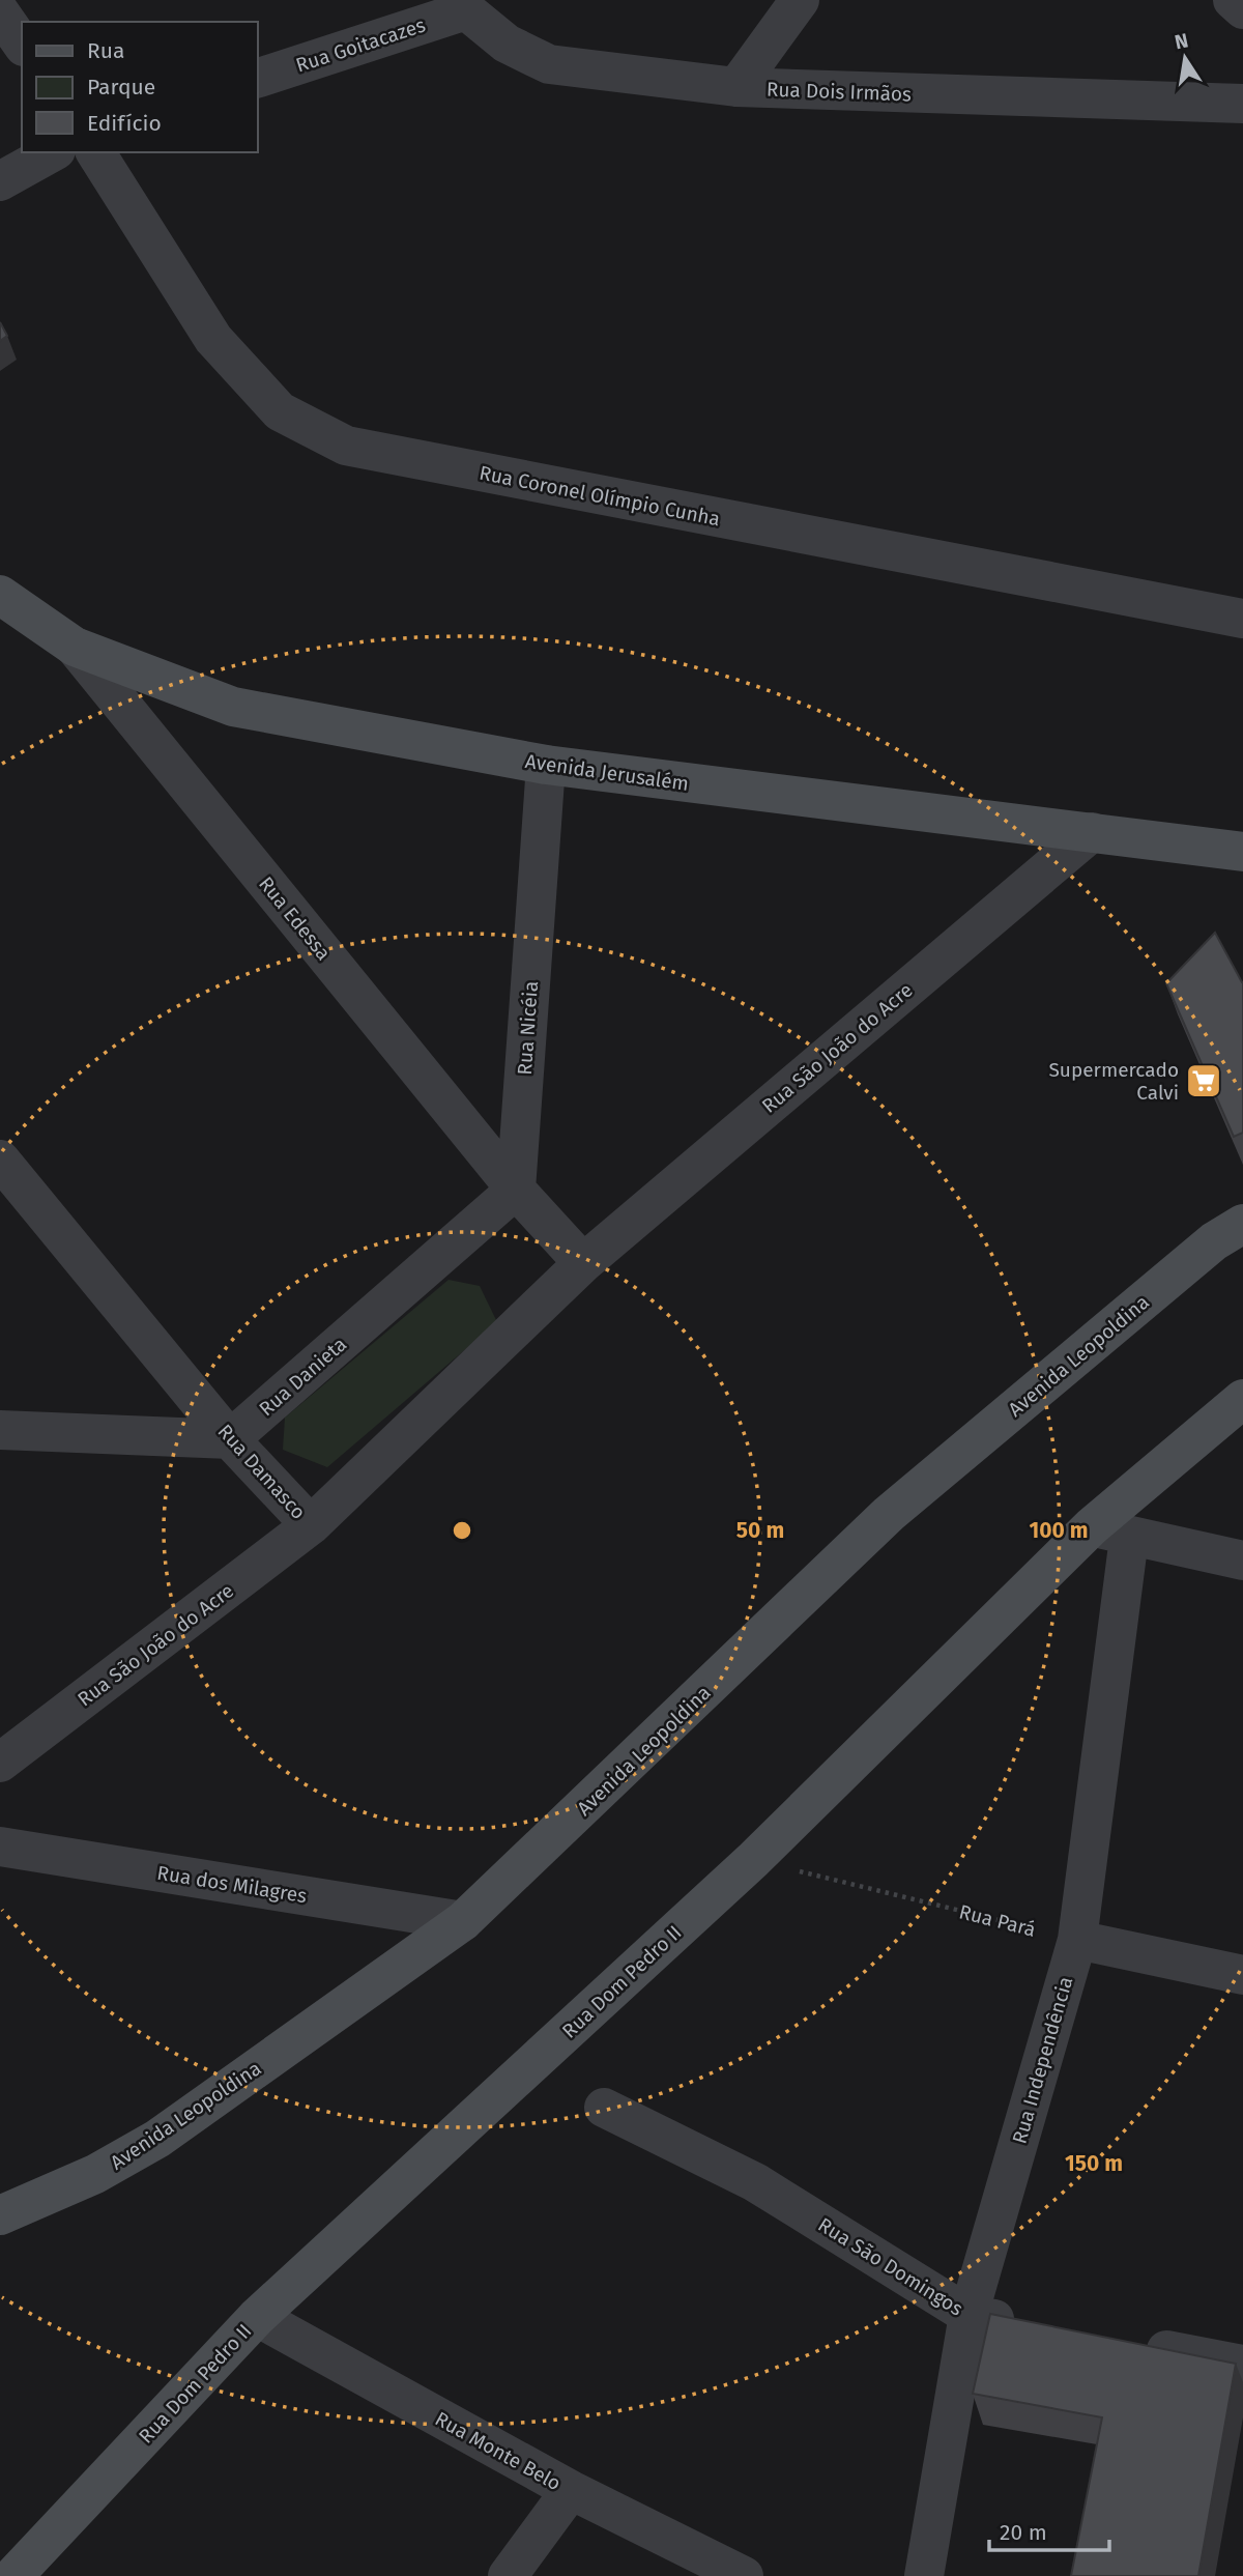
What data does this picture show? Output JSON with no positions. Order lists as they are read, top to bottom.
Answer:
{
  "streets": {
    "street": [
      "Rua Goitacazes",
      "Rua Dois Irmãos",
      "Rua Coronel Olímpio Cunha",
      "Avenida Jerusalém",
      "Rua Edessa",
      "Rua Nicéia",
      "Rua São João do Acre",
      "Avenida Leopoldina",
      "Rua Danieta",
      "Rua Damasco",
      "Rua dos Milagres",
      "Rua Dom Pedro II",
      "Rua Independência",
      "Rua São Domingos",
      "Rua Monte Belo"
    ],
    "path": ["Rua Pará"]
  },
  "crossings": [
    ["Rua Goitacazes", "Rua Dois Irmãos"],
    ["Avenida Jerusalém", "Rua Edessa"],
    ["Avenida Jerusalém", "Rua Nicéia"],
    ["Avenida Jerusalém", "Rua São João do Acre"],
    ["Rua Edessa", "Rua Nicéia"],
    ["Rua Edessa", "Rua Danieta"],
    ["Rua Nicéia", "Rua Danieta"],
    ["Rua São João do Acre", "Rua Damasco"],
    ["Avenida Leopoldina", "Rua dos Milagres"],
    ["Rua Danieta", "Rua Damasco"],
    ["Rua Pará", "Rua Dom Pedro II"],
    ["Rua Pará", "Rua Independência"],
    ["Rua Dom Pedro II", "Rua Monte Belo"],
    ["Rua Independência", "Rua São Domingos"]
  ],
  "places": {
    "supermarket": ["Supermercado Calvi"]
  },
  "legend": ["Rua", "Parque", "Edifício"],
  "scale_bar": "20 m",
  "north": "top",
  "rings": ["50 m", "100 m", "150 m"]
}
